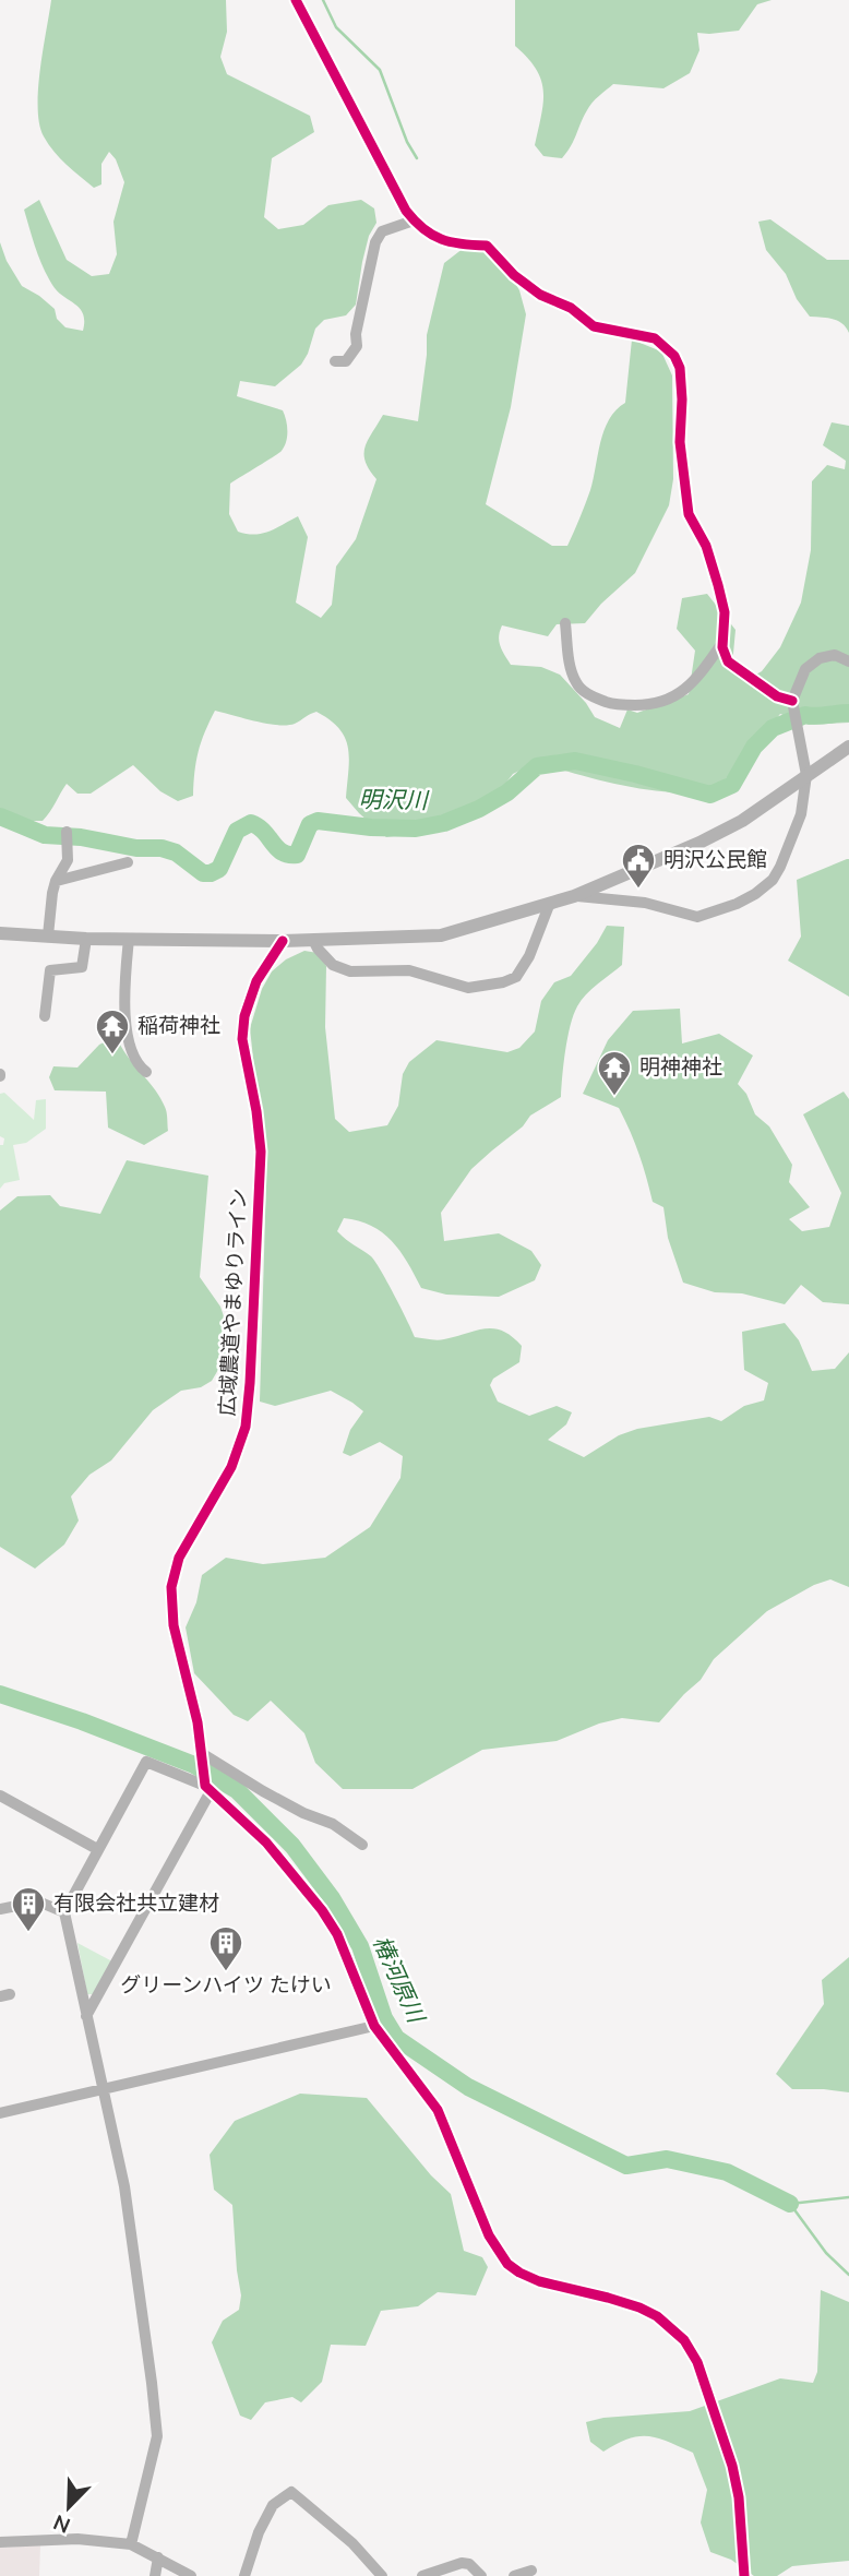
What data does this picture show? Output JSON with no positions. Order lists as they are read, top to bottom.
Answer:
{
  "streets": {
    "street": ["広域農道やまゆりライン"]
  },
  "water": ["明沢川", "椿河原川"],
  "places": {
    "public building": ["明沢公民館"],
    "temple": ["稲荷神社", "明神神社"],
    "building": ["有限会社共立建材", "グリーンハイツ たけい"]
  },
  "north": "bottom left"
}
